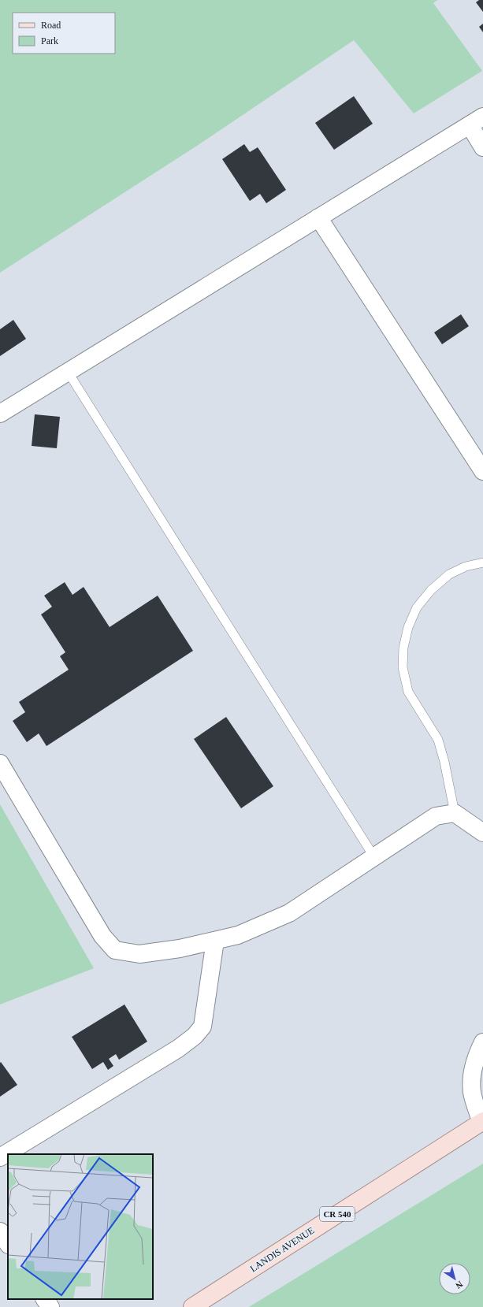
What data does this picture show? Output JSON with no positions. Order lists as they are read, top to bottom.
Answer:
{
  "streets": {
    "main road": ["CR 540", "LANDIS AVENUE"]
  },
  "legend": ["Road", "Park"],
  "north": "bottom right"
}
